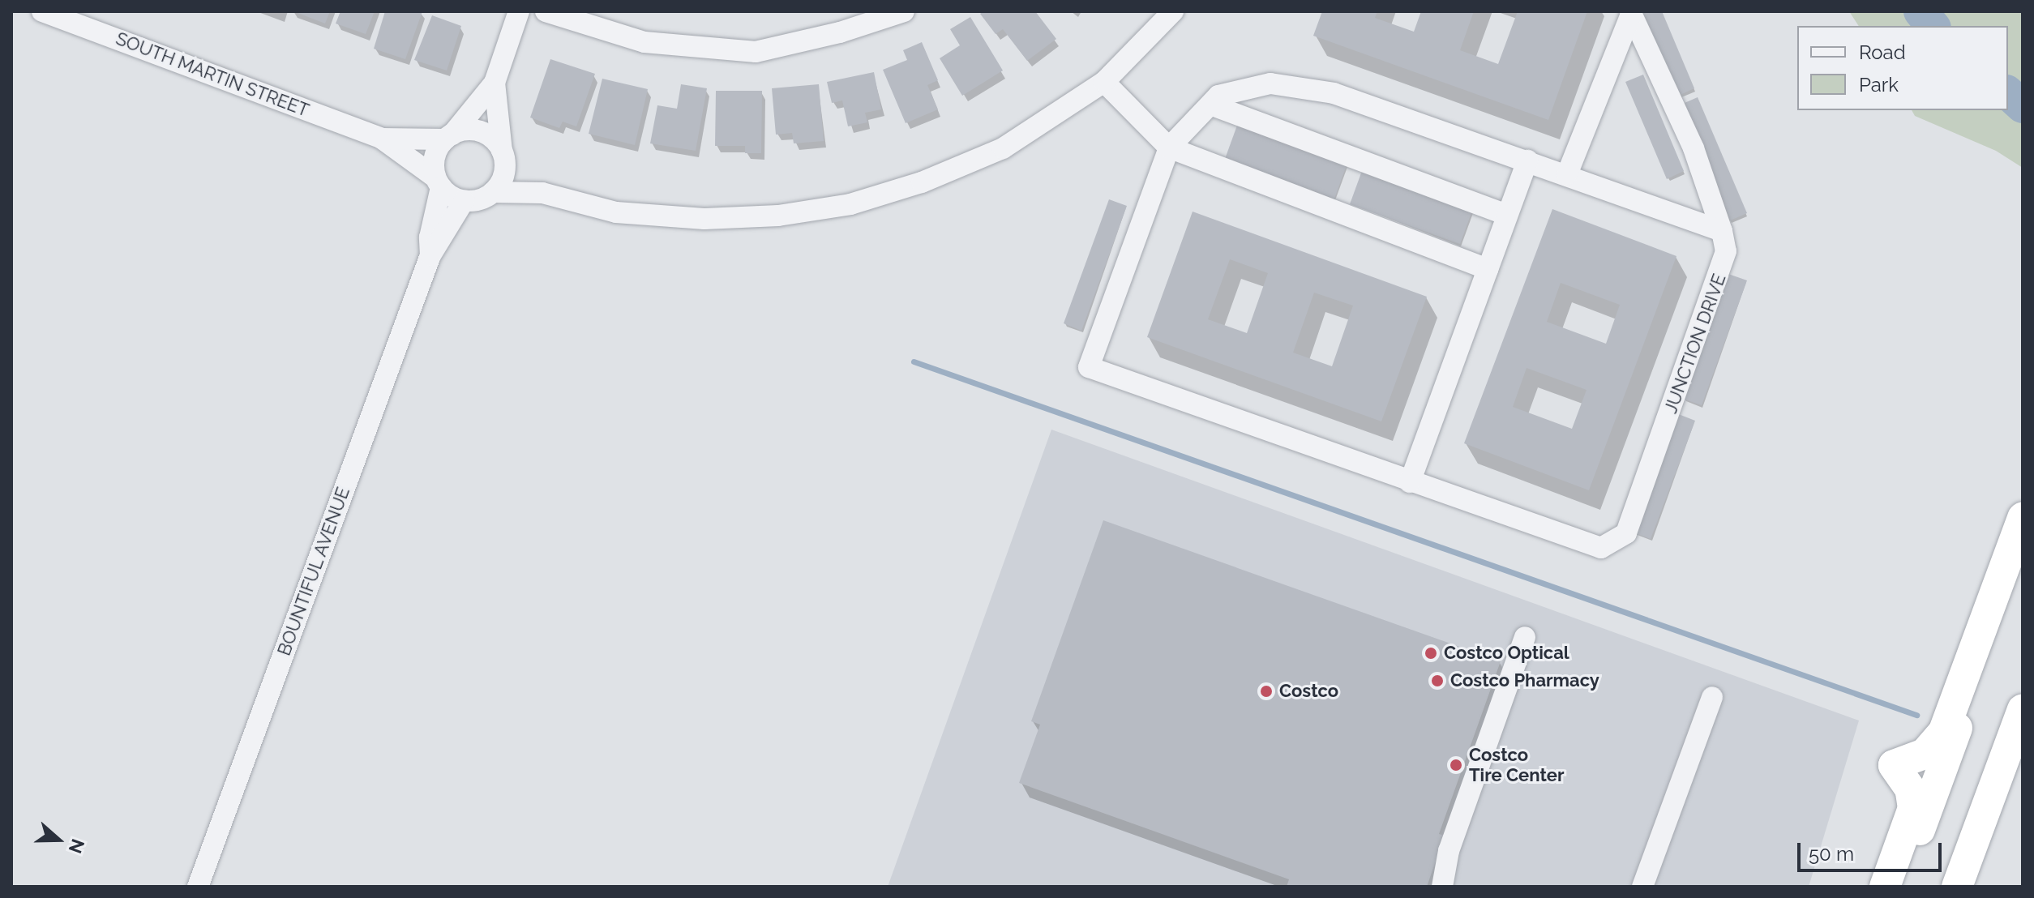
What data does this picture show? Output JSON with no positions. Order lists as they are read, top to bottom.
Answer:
{
  "streets": {
    "street": ["SOUTH MARTIN STREET", "JUNCTION DRIVE", "BOUNTIFUL AVENUE"]
  },
  "places": [
    "Costco Optical",
    "Costco Pharmacy",
    "Costco",
    "Costco Tire Center"
  ],
  "legend": ["Road", "Park"],
  "scale_bar": "50 m",
  "north": "right"
}
